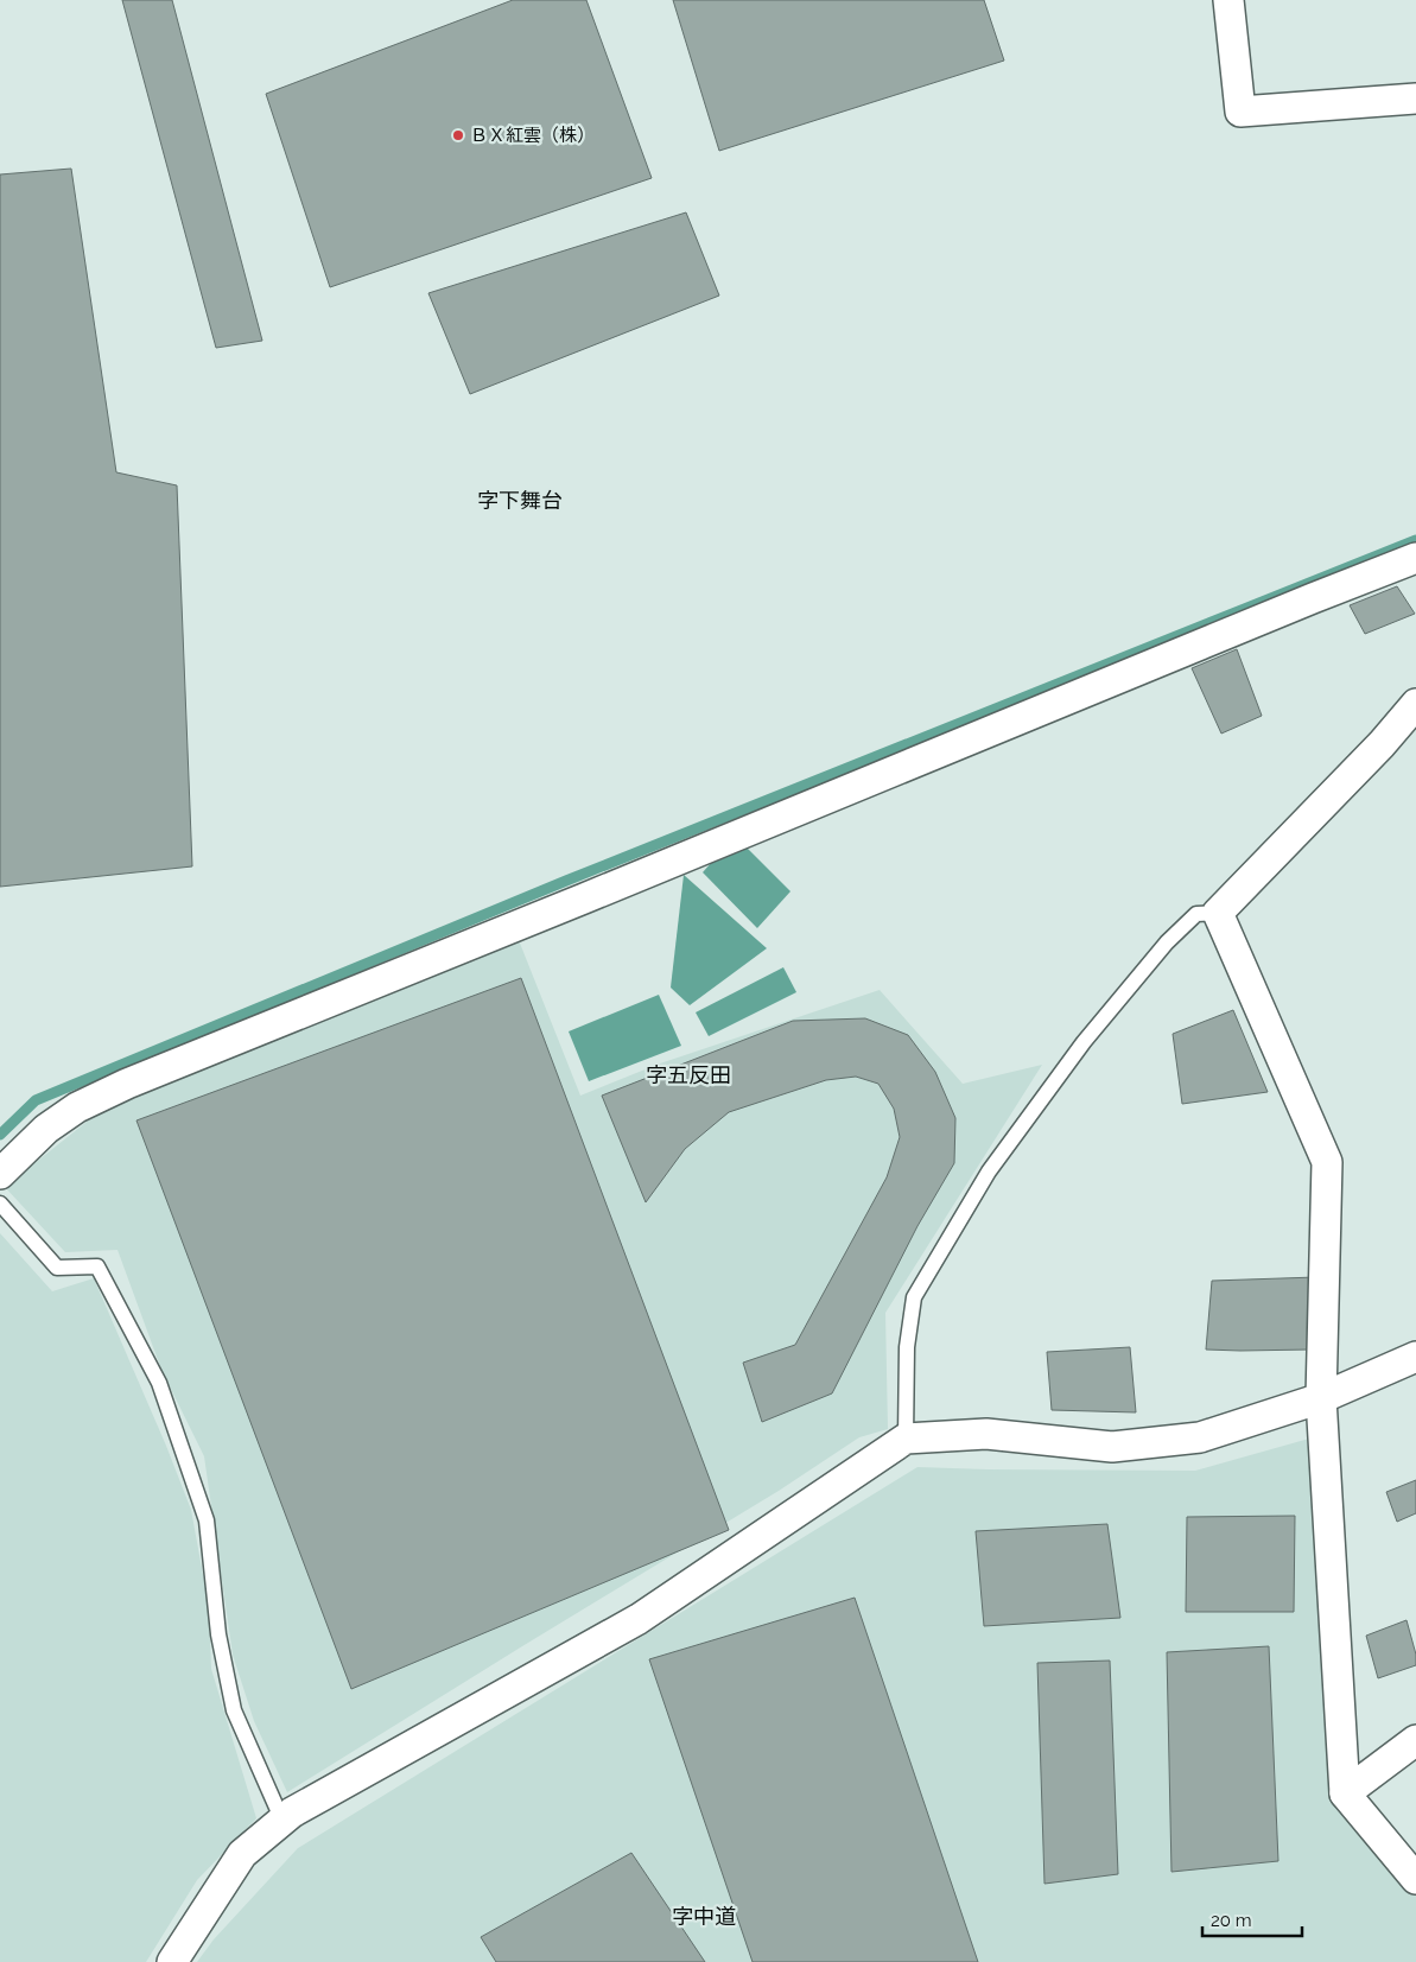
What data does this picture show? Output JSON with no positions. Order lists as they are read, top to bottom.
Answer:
{
  "districts": ["字下舞台", "字五反田", "字中道"],
  "places": ["ＢＸ紅雲（株）"],
  "scale_bar": "20 m"
}
